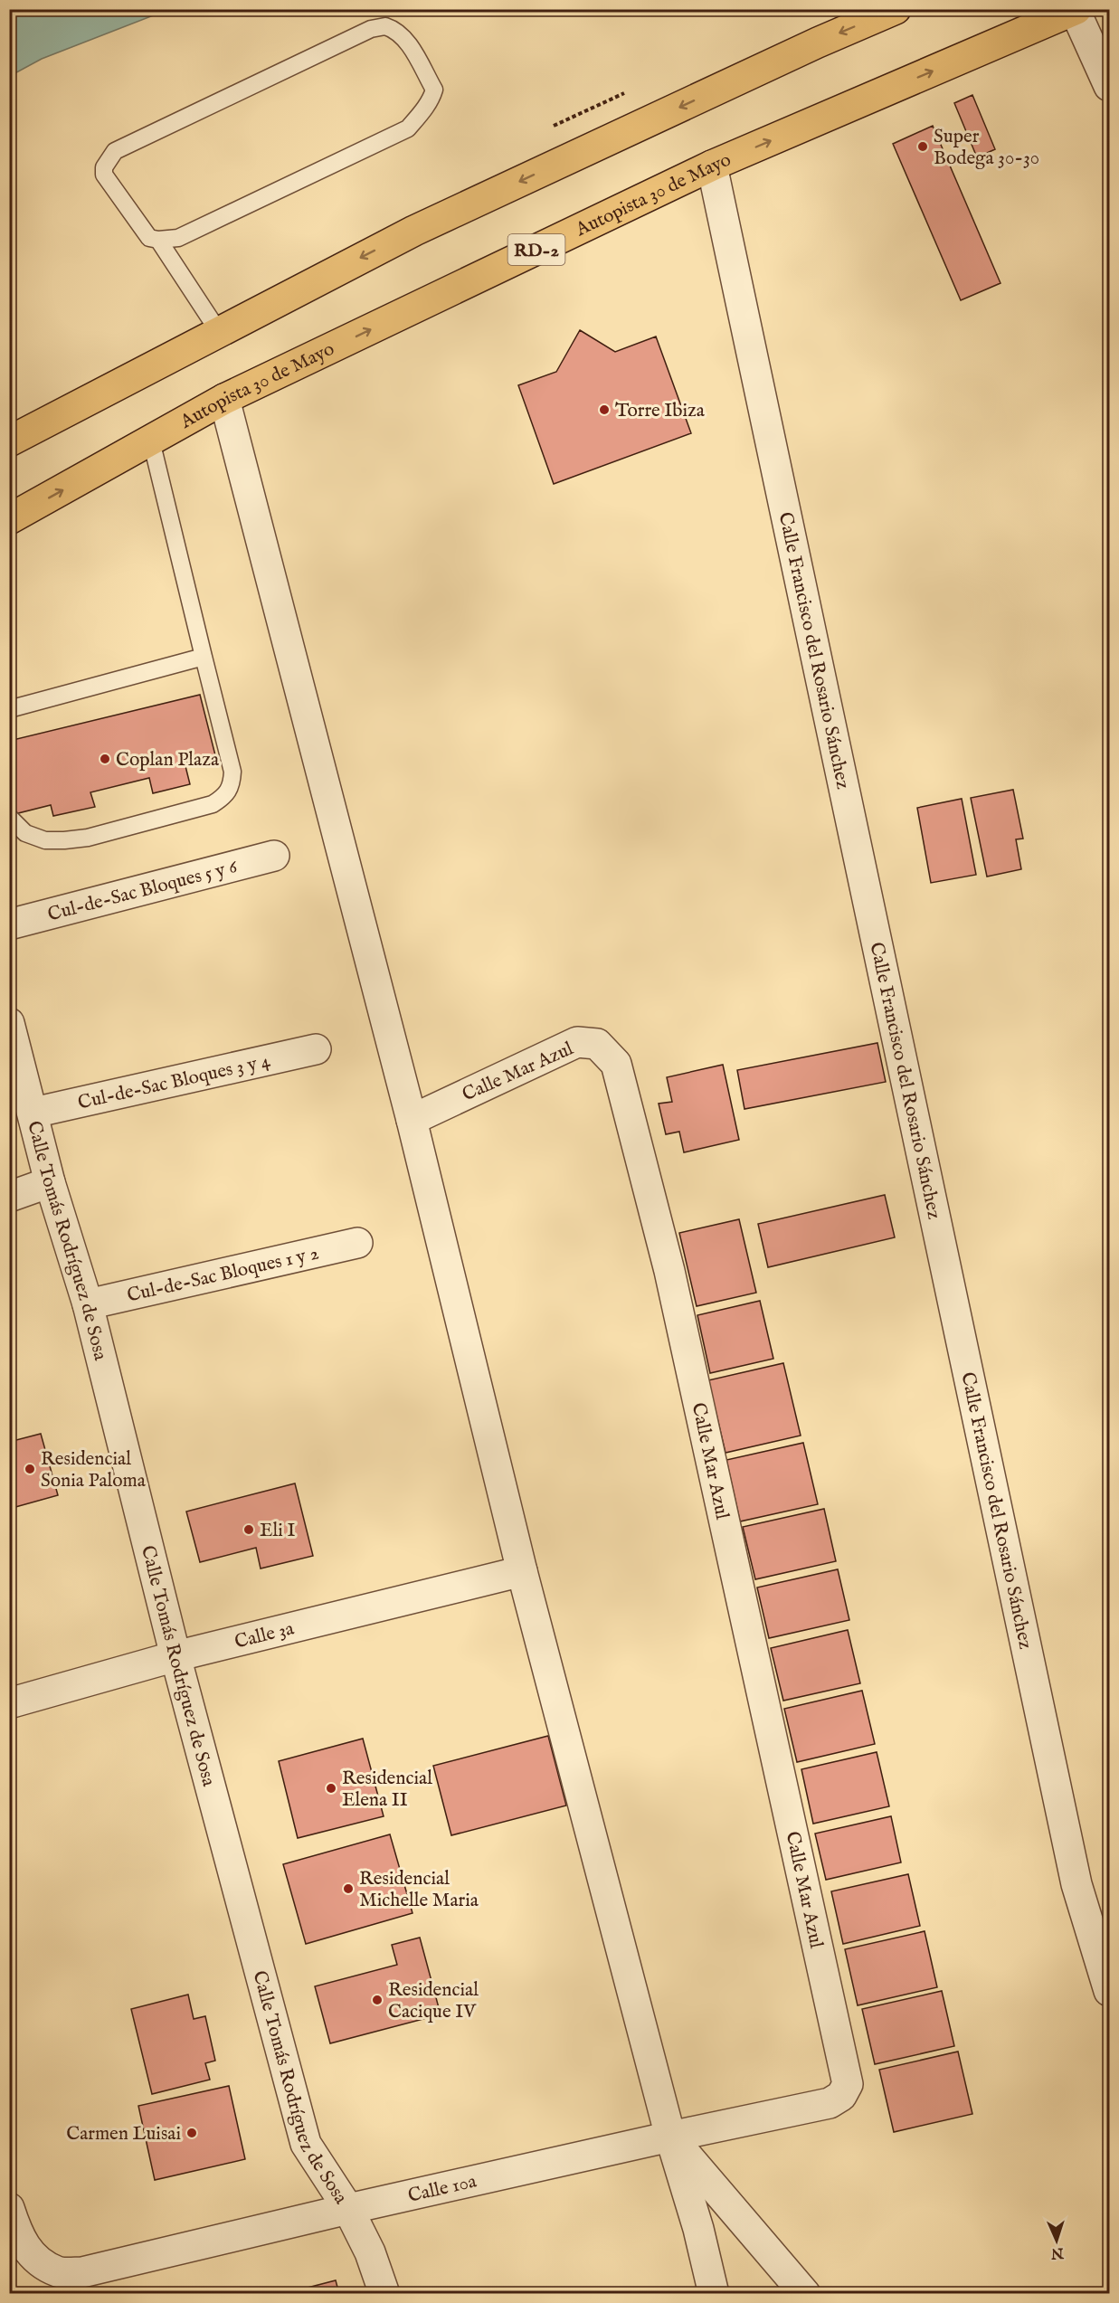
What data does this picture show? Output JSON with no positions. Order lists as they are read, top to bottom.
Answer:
{
  "streets": {
    "highway": ["Autopista 30 de Mayo", "RD-2"],
    "street": [
      "Calle Francisco del Rosario Sánchez",
      "Cul-de-Sac Bloques 5 y 6",
      "Calle Mar Azul",
      "Cul-de-Sac Bloques 3 y 4",
      "Calle Tomás Rodríguez de Sosa",
      "Cul-de-Sac Bloques 1 y 2",
      "Calle 3a",
      "Calle 10a"
    ]
  },
  "crossings": [
    ["Autopista 30 de Mayo", "Calle Francisco del Rosario Sánchez"],
    ["Calle Mar Azul", "Calle 10a"],
    ["Cul-de-Sac Bloques 3 y 4", "Calle Tomás Rodríguez de Sosa"],
    ["Calle Tomás Rodríguez de Sosa", "Cul-de-Sac Bloques 1 y 2"],
    ["Calle Tomás Rodríguez de Sosa", "Calle 3a"],
    ["Calle Tomás Rodríguez de Sosa", "Calle 10a"]
  ],
  "places": [
    "Super Bodega 30-30",
    "Torre Ibiza",
    "Coplan Plaza",
    "Residencial Sonia Paloma",
    "Eli I",
    "Residencial Elena II",
    "Residencial Michelle Maria",
    "Residencial Cacique IV",
    "Carmen Luisai"
  ],
  "north": "bottom"
}
